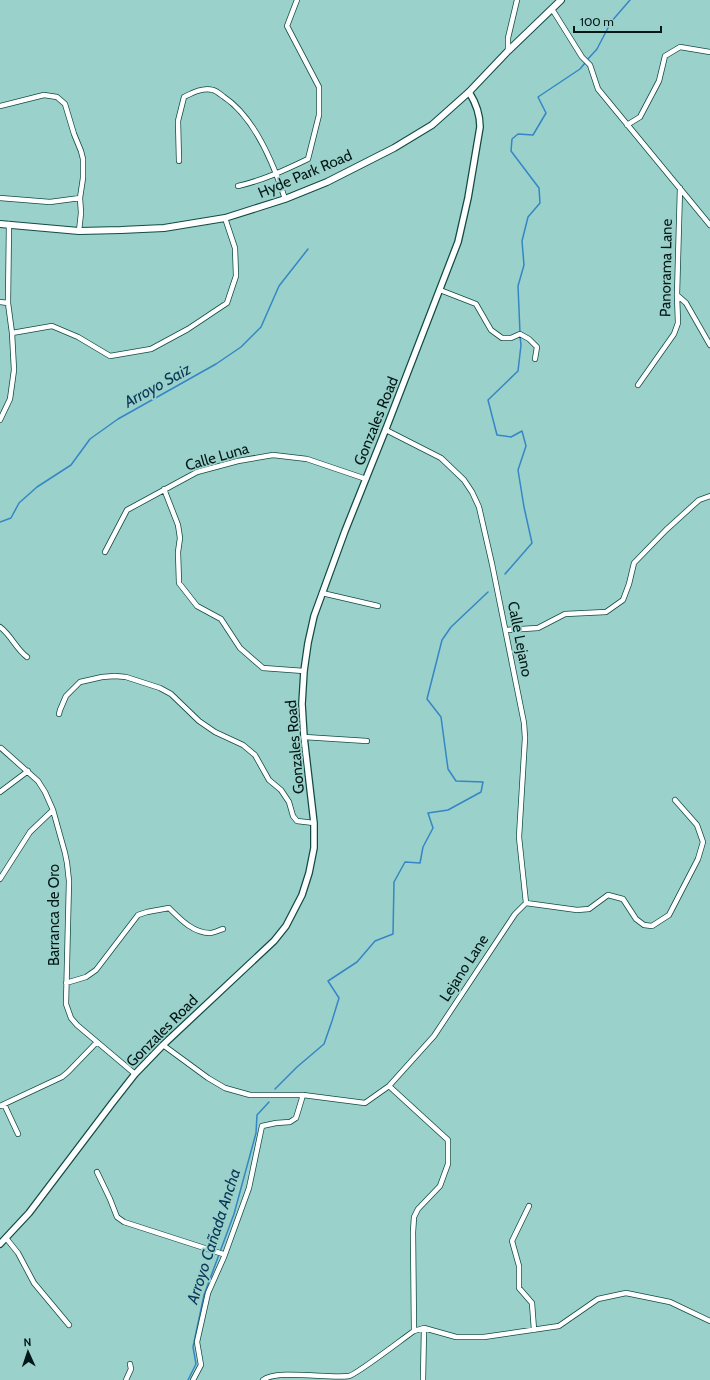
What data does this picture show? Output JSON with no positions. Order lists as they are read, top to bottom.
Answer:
{
  "streets": {
    "main road": ["Hyde Park Road"],
    "street": [
      "Panorama Lane",
      "Gonzales Road",
      "Calle Luna",
      "Calle Lejano",
      "Barranca de Oro",
      "Lejano Lane"
    ]
  },
  "crossings": [
    ["Hyde Park Road", "Gonzales Road"],
    ["Gonzales Road", "Calle Luna"],
    ["Gonzales Road", "Calle Lejano"],
    ["Gonzales Road", "Barranca de Oro"],
    ["Gonzales Road", "Lejano Lane"],
    ["Calle Lejano", "Lejano Lane"]
  ],
  "water": ["Arroyo Saiz", "Arroyo Cañada Ancha"],
  "scale_bar": "100 m",
  "north": "top"
}
